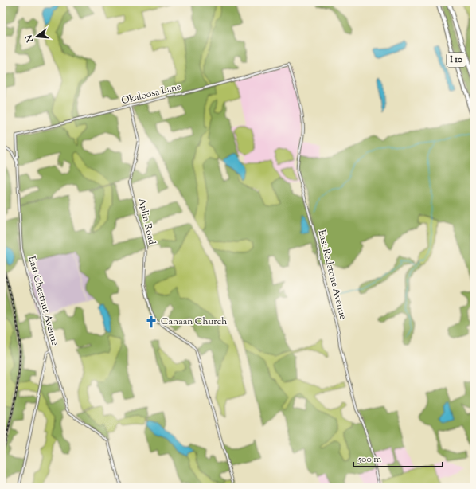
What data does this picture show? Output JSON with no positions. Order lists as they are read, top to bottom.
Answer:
{
  "streets": {
    "highway": ["I 10"],
    "street": [
      "Okaloosa Lane",
      "Aplin Road",
      "East Redstone Avenue",
      "East Chestnut Avenue"
    ]
  },
  "crossings": [
    ["Okaloosa Lane", "Aplin Road"],
    ["Okaloosa Lane", "East Redstone Avenue"],
    ["Okaloosa Lane", "East Chestnut Avenue"]
  ],
  "places": {
    "church": ["Canaan Church"]
  },
  "scale_bar": "500 m",
  "north": "left"
}
